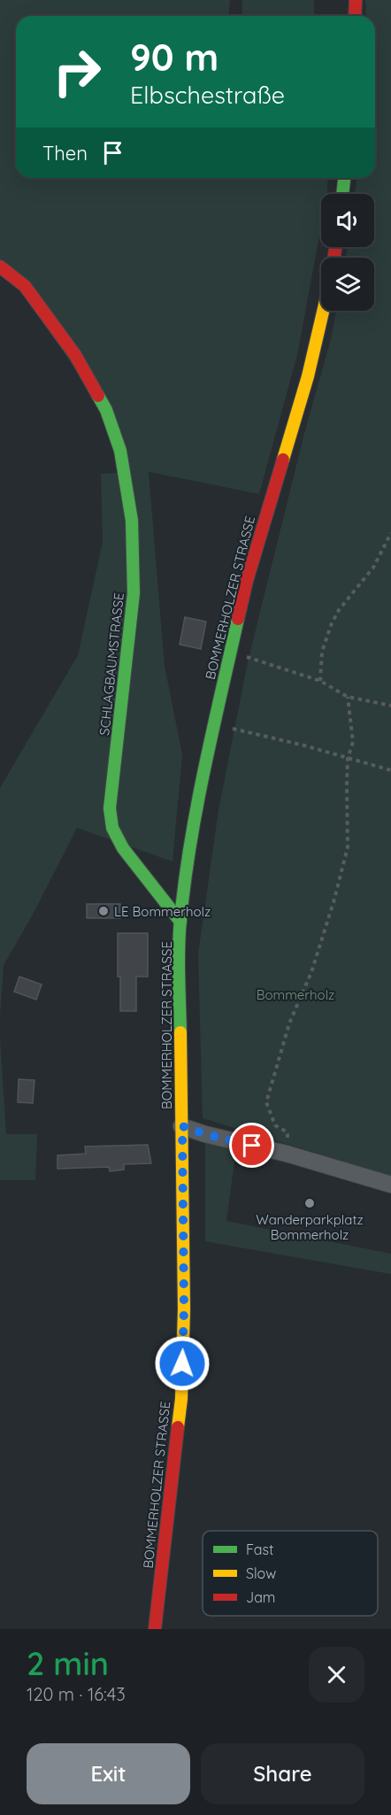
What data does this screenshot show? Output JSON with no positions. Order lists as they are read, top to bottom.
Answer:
{
  "streets": {
    "main road": ["BOMMERHOLZER STRASSE", "SCHLAGBAUMSTRASSE"]
  },
  "crossings": [
    ["BOMMERHOLZER STRASSE", "SCHLAGBAUMSTRASSE"]
  ],
  "parks": ["Bommerholz"],
  "places": ["LE Bommerholz", "Wanderparkplatz Bommerholz"],
  "legend": ["Fast", "Slow", "Jam"],
  "page": {
    "turn": ["90 m", "Elbschestraße"],
    "then": "Then",
    "heading": ["2 min", "120 m · 16:43"],
    "buttons": ["Exit", "Share"]
  }
}
